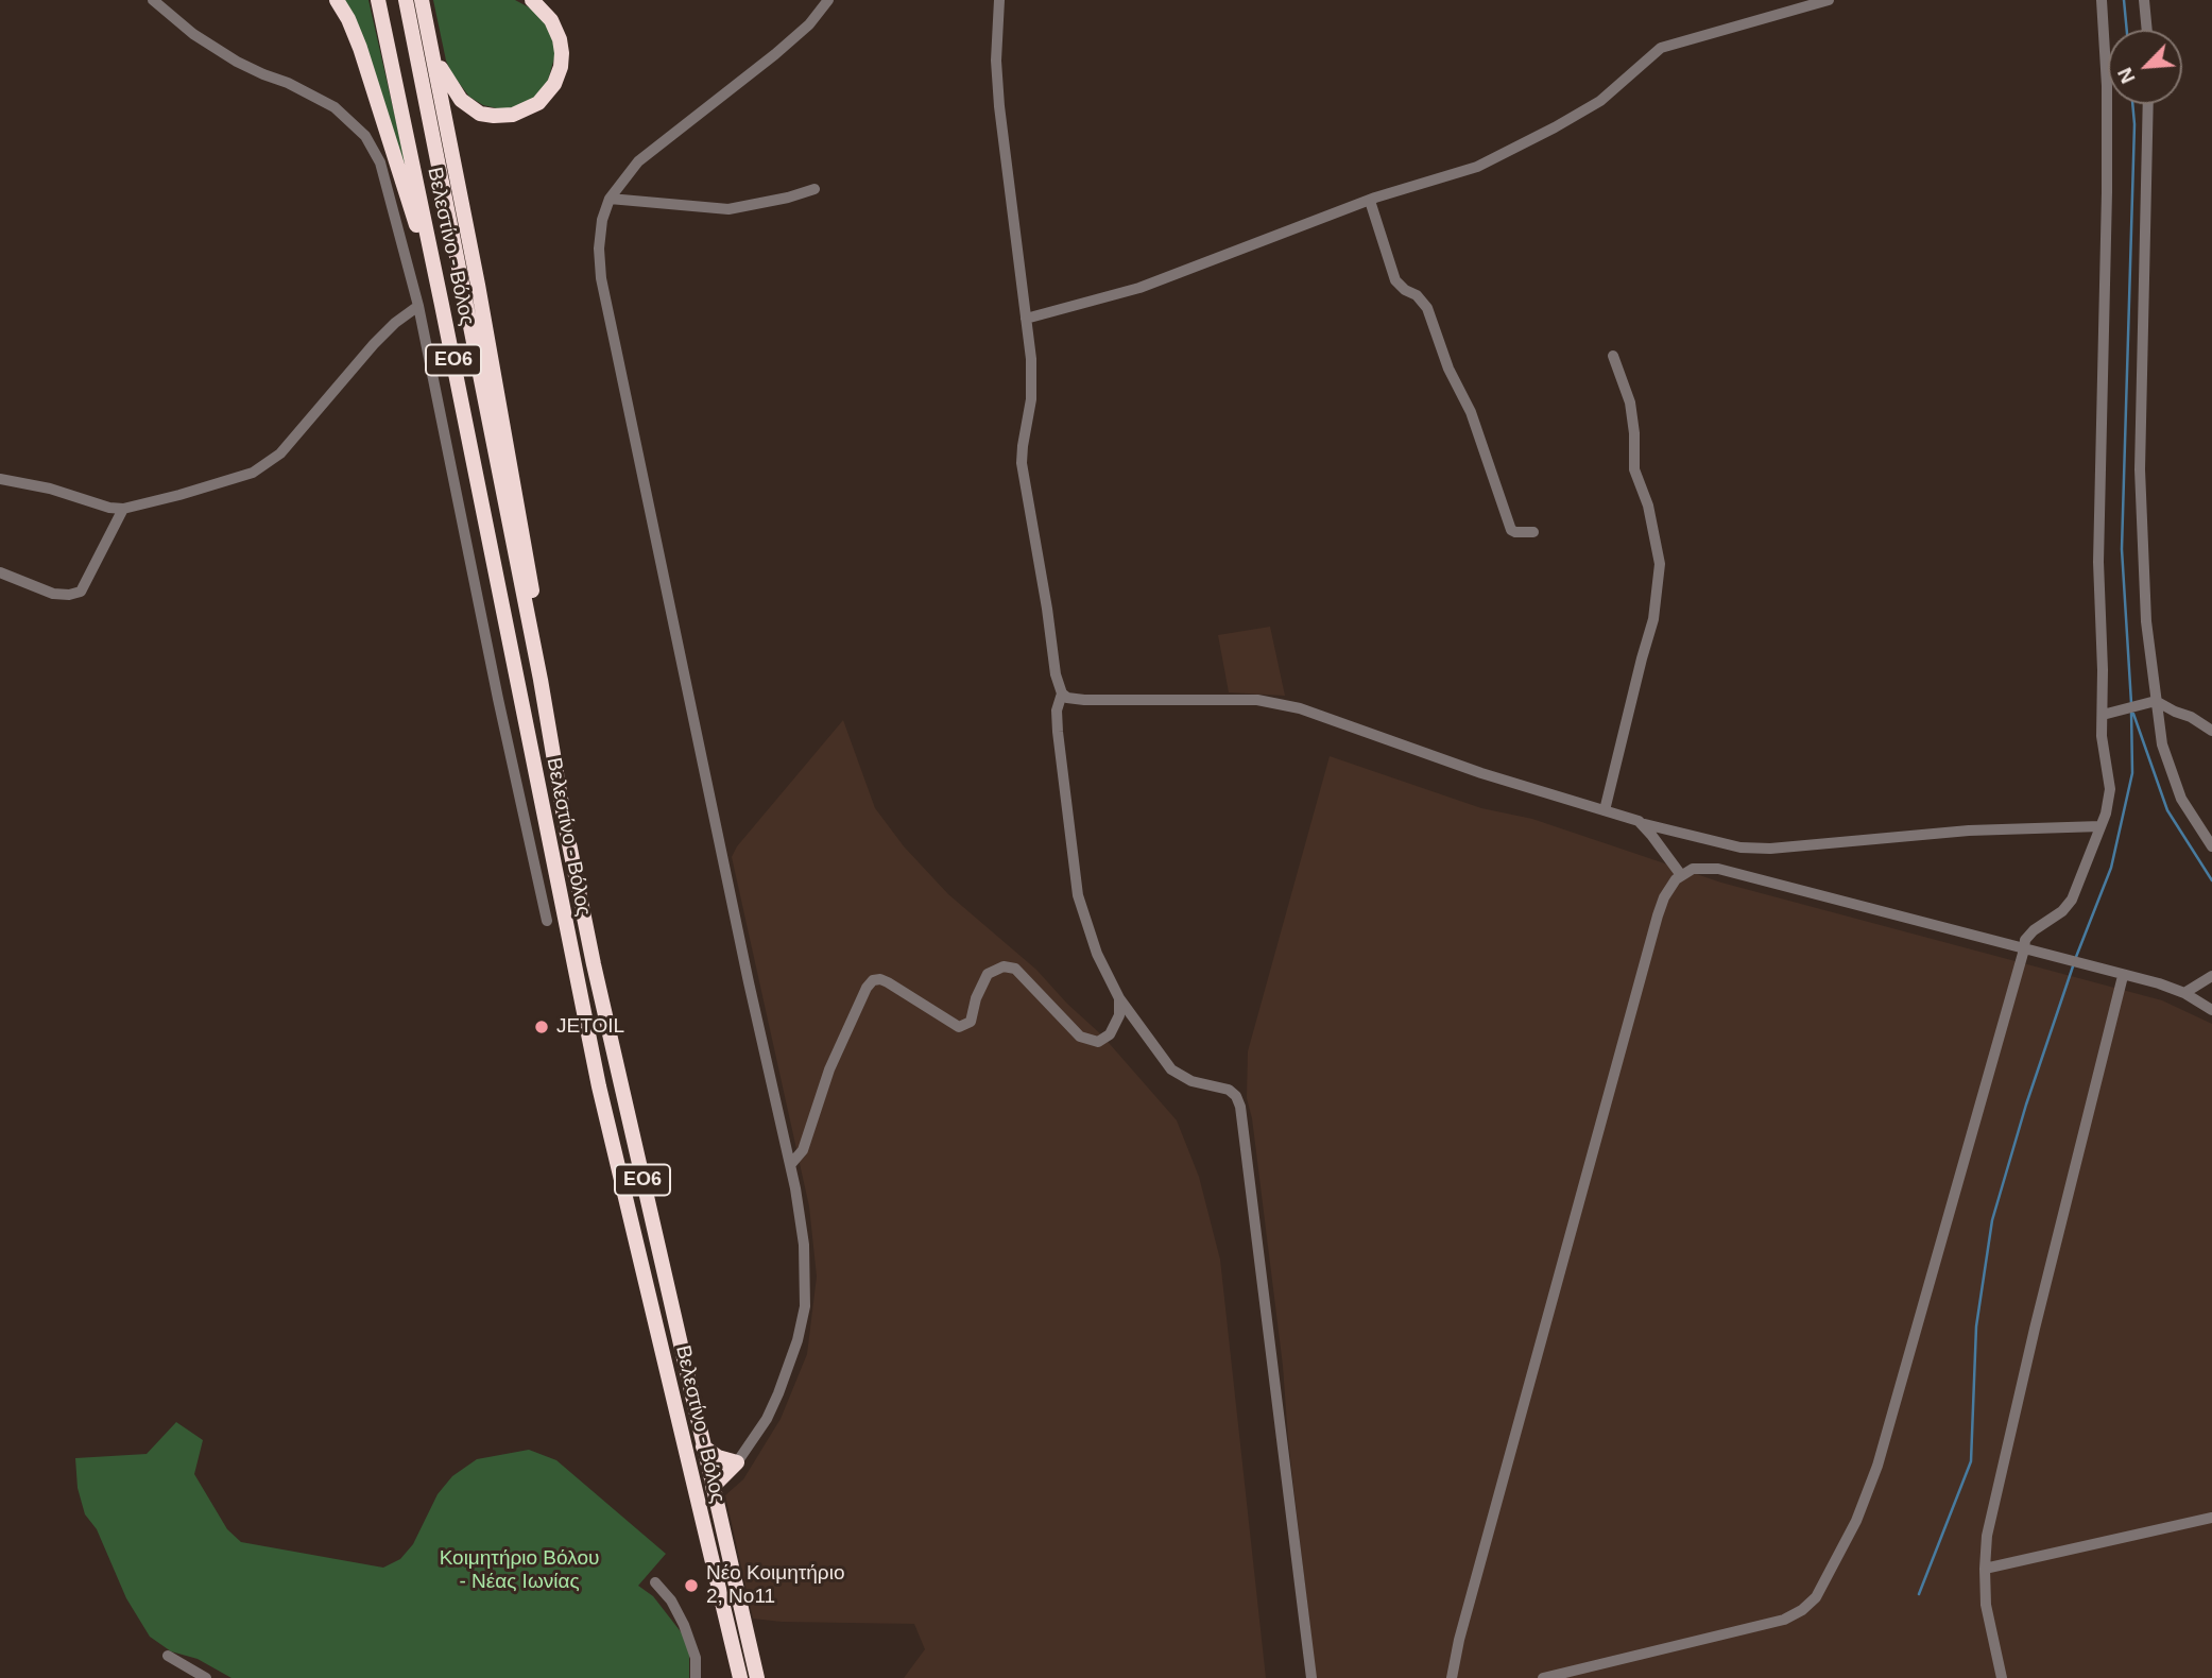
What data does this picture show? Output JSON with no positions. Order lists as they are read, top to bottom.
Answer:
{
  "streets": {
    "highway": ["Βελεστίνο - Βόλος", "ΕΟ6"]
  },
  "parks": ["Κοιμητήριο Βόλου - Νέας Ιωνίας"],
  "places": ["JETOIL", "Νέο Κοιμητήριο 2, Νο11"],
  "north": "bottom left"
}
